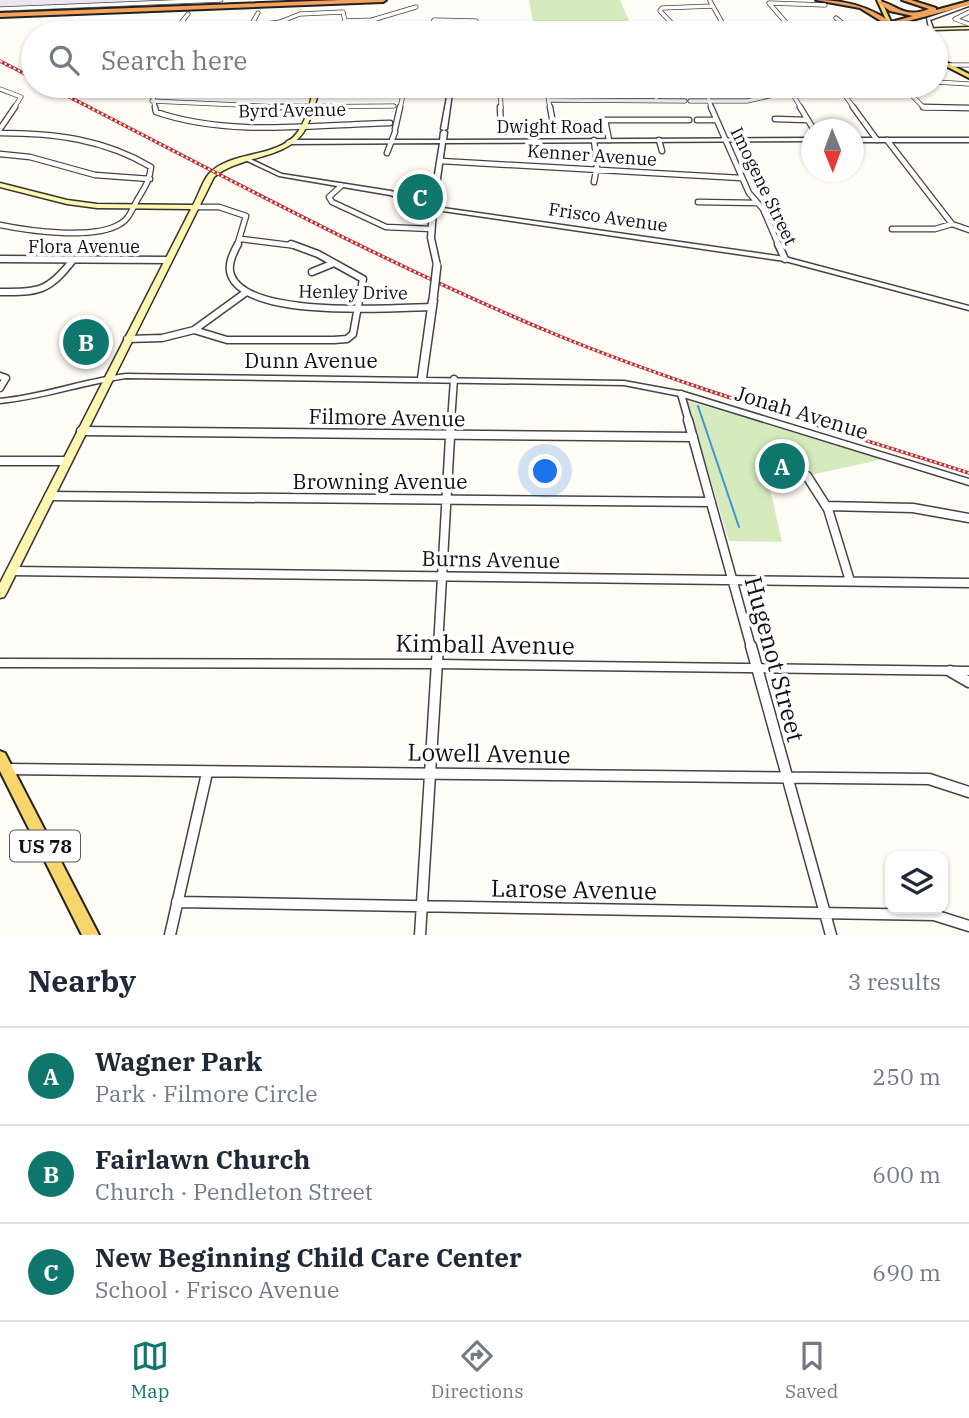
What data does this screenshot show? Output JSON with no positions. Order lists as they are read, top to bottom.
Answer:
{
  "streets": {
    "main road": ["US 78"],
    "street": [
      "Byrd Avenue",
      "Dwight Road",
      "Kenner Avenue",
      "Imogene Street",
      "Frisco Avenue",
      "Flora Avenue",
      "Henley Drive",
      "Dunn Avenue",
      "Jonah Avenue",
      "Filmore Avenue",
      "Browning Avenue",
      "Burns Avenue",
      "Kimball Avenue",
      "Hugenot Street",
      "Lowell Avenue",
      "Larose Avenue"
    ]
  },
  "crossings": [
    ["Dwight Road", "Imogene Street"],
    ["Kenner Avenue", "Imogene Street"],
    ["Imogene Street", "Frisco Avenue"],
    ["Dunn Avenue", "Jonah Avenue"],
    ["Jonah Avenue", "Hugenot Street"],
    ["Filmore Avenue", "Hugenot Street"],
    ["Browning Avenue", "Hugenot Street"],
    ["Burns Avenue", "Hugenot Street"],
    ["Kimball Avenue", "Hugenot Street"],
    ["Hugenot Street", "Lowell Avenue"],
    ["Hugenot Street", "Larose Avenue"],
    ["Lowell Avenue", "US 78"]
  ],
  "north": "bottom",
  "page": {
    "search": "Search here",
    "pins": ["C", "B", "A"],
    "heading": ["Nearby", "3 results"],
    "list": [
      {
        "mark": "A",
        "name": "Wagner Park",
        "note": "Park · Filmore Circle",
        "value": "250 m"
      },
      {
        "mark": "B",
        "name": "Fairlawn Church",
        "note": "Church · Pendleton Street",
        "value": "600 m"
      },
      {
        "mark": "C",
        "name": "New Beginning Child Care Center",
        "note": "School · Frisco Avenue",
        "value": "690 m"
      }
    ],
    "nav": ["Map", "Directions", "Saved"]
  }
}
